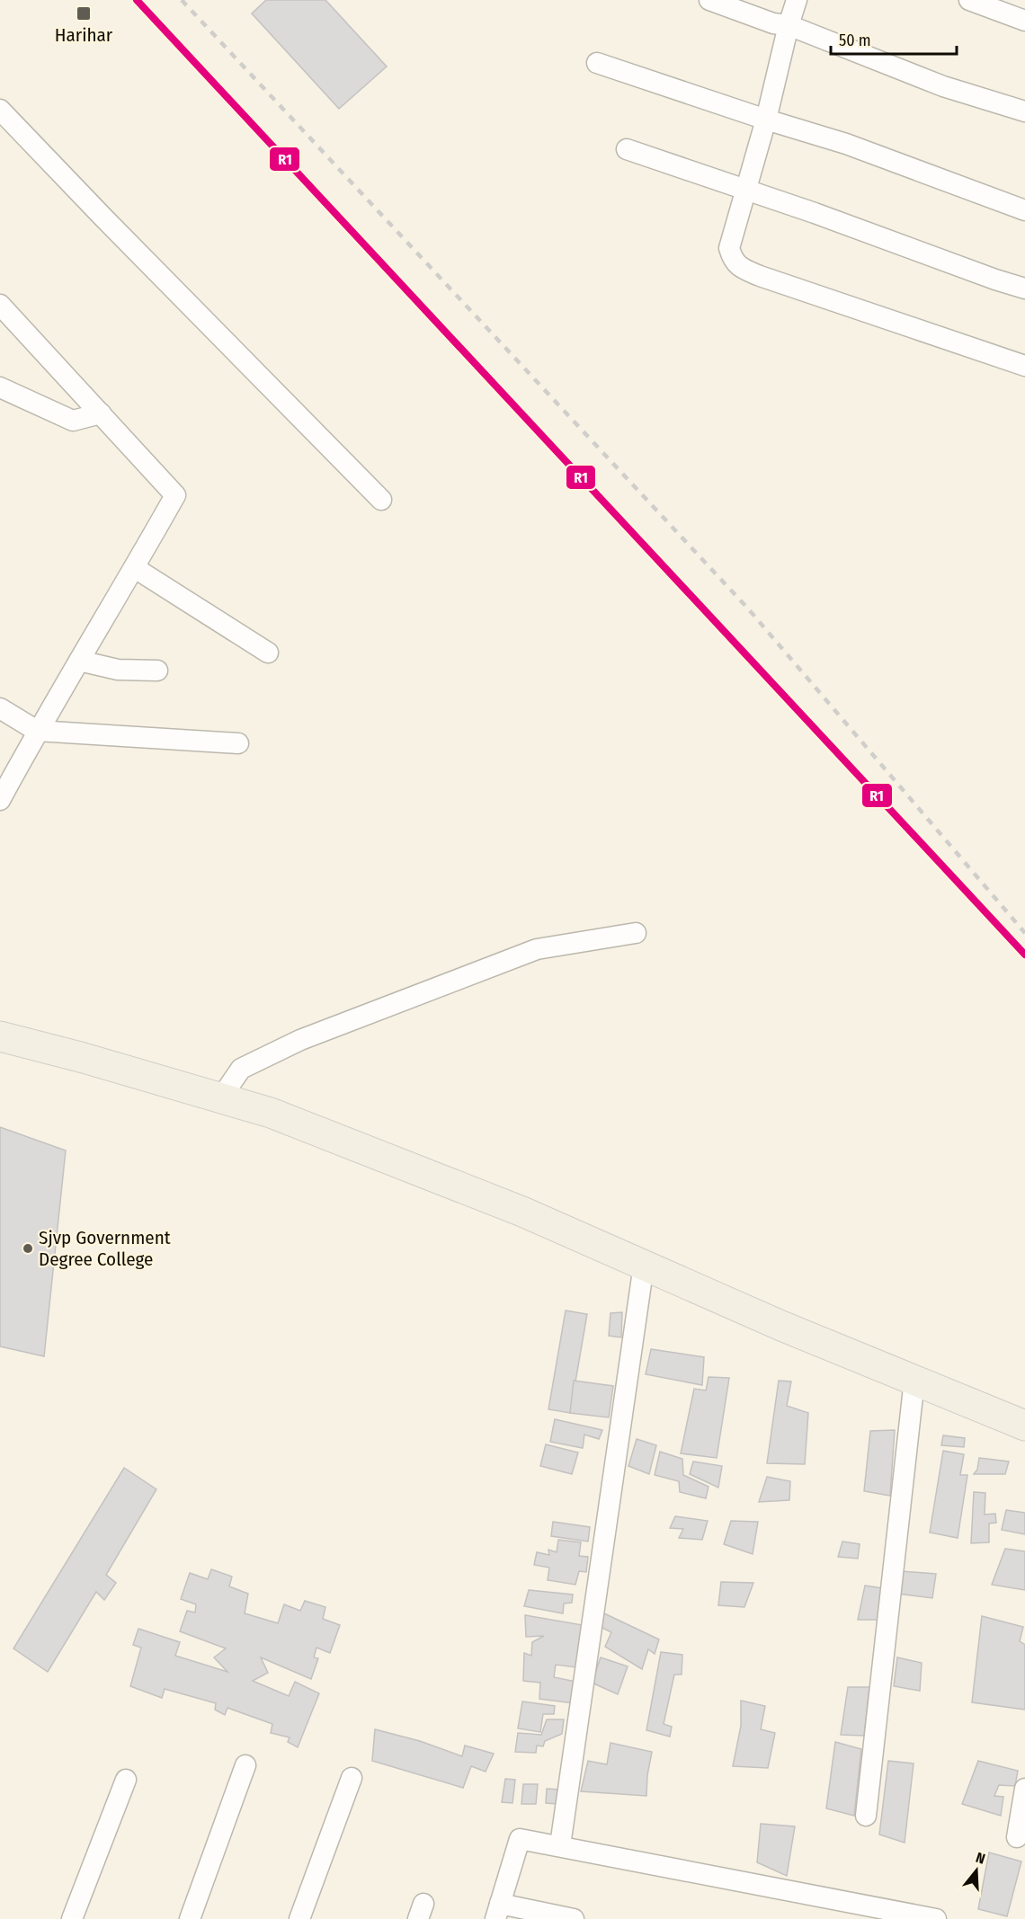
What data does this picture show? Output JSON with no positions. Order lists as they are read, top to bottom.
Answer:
{
  "places": {
    "transit": ["Harihar"],
    "other": ["Sjvp Government Degree College"]
  },
  "lines": ["transit line R1"],
  "scale_bar": "50 m",
  "north": "top"
}
